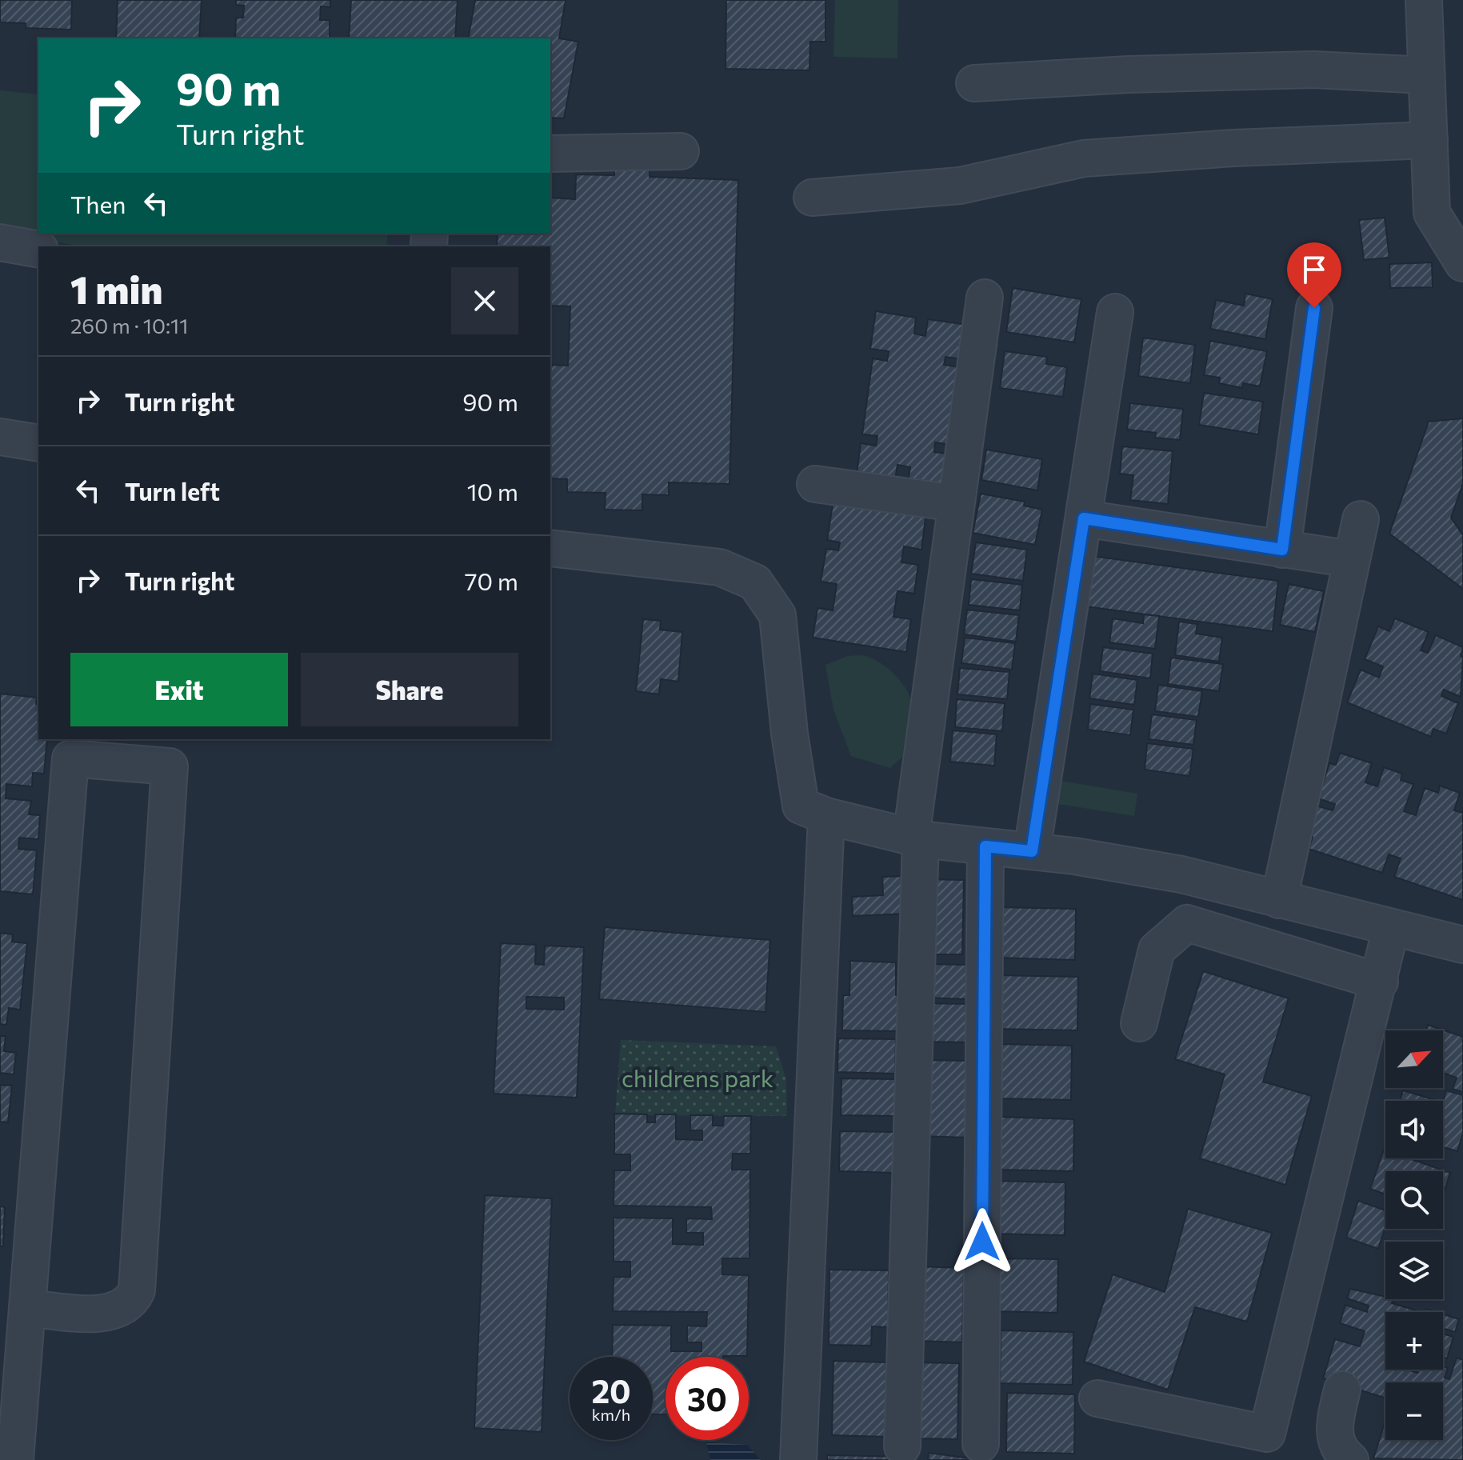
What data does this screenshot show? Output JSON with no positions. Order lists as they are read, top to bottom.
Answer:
{
  "parks": ["childrens park"],
  "north": "top right",
  "page": {
    "turn": ["90 m", "Turn right"],
    "then": "Then",
    "heading": ["1 min", "260 m · 10:11"],
    "list": [
      {
        "name": "Turn right",
        "value": "90 m"
      },
      {
        "name": "Turn left",
        "value": "10 m"
      },
      {
        "name": "Turn right",
        "value": "70 m"
      }
    ],
    "buttons": ["Exit", "Share"],
    "map_buttons": ["+", "−"],
    "speed": "20 km/h",
    "limit": "30"
  }
}
